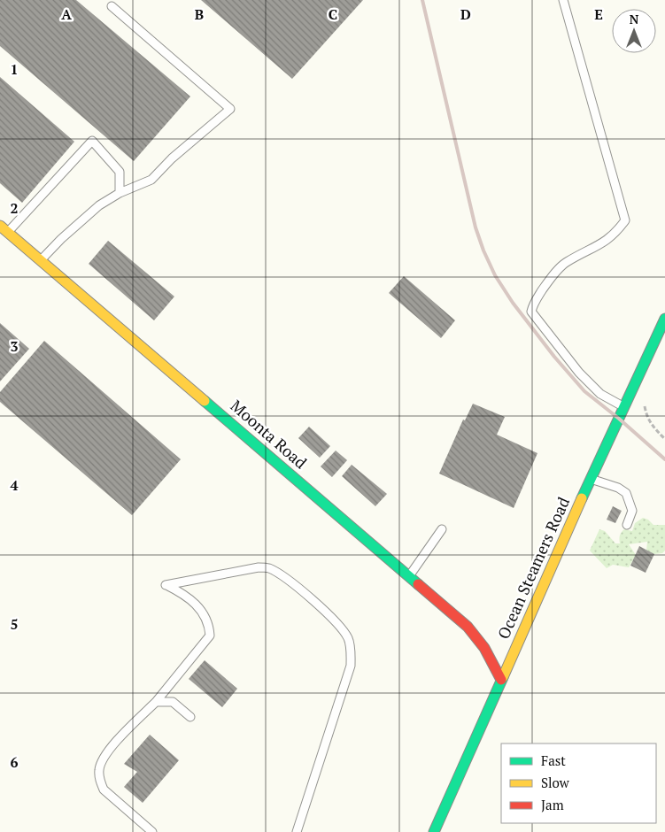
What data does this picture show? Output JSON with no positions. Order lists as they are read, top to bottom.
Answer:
{
  "streets": {
    "street": ["Moonta Road", "Ocean Steamers Road"]
  },
  "crossings": [
    ["Moonta Road", "Ocean Steamers Road"]
  ],
  "legend": ["Fast", "Slow", "Jam"],
  "north": "top",
  "grid": {
    "columns": [
      "A",
      "B",
      "C",
      "D",
      "E"
    ],
    "rows": [
      "1",
      "2",
      "3",
      "4",
      "5",
      "6"
    ]
  }
}
